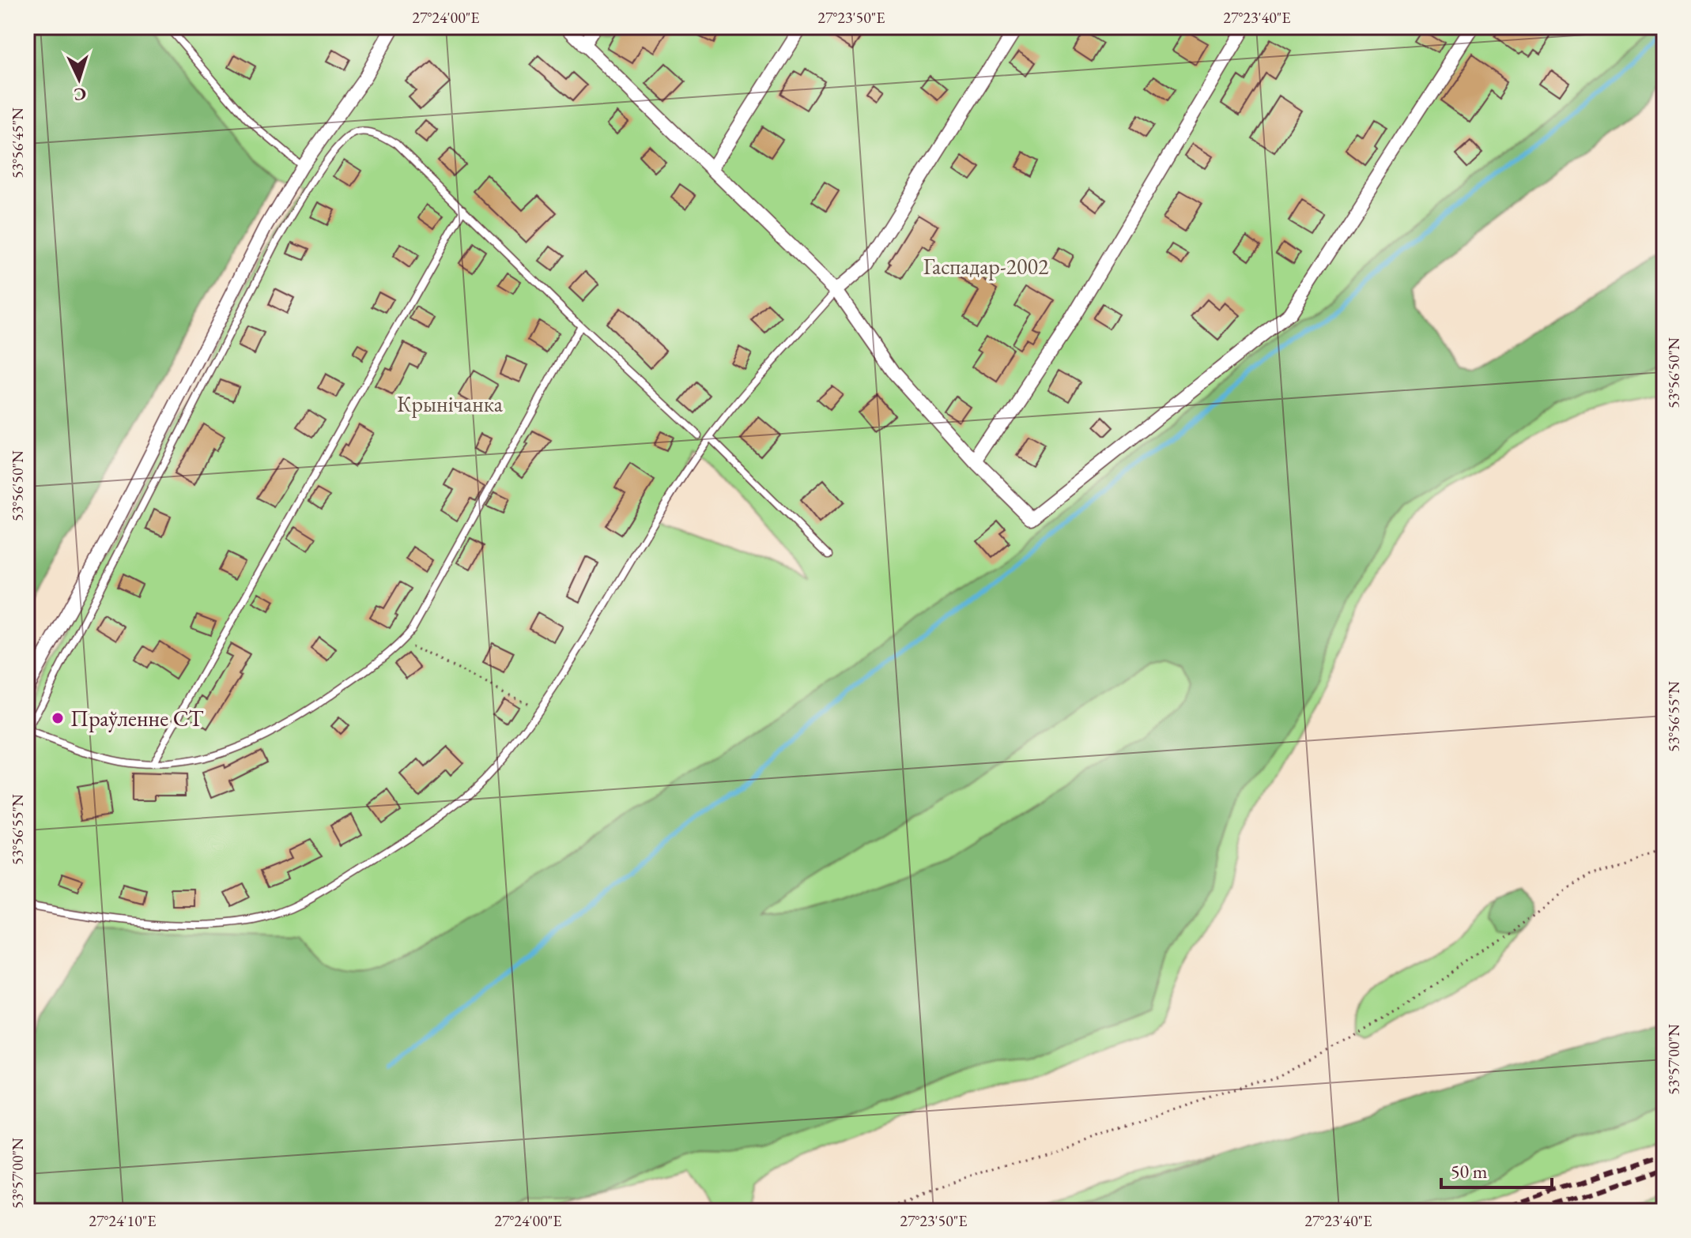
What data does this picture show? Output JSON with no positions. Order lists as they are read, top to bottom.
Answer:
{
  "parks": ["Гаспадар-2002", "Крынічанка"],
  "places": ["Праўленне СТ"],
  "scale_bar": "50 m",
  "north": "bottom",
  "coordinates": [
    "27°24'00\"E",
    "27°23'50\"E",
    "27°23'40\"E",
    "53°56'45\"N",
    "53°56'50\"N",
    "53°56'55\"N",
    "53°57'00\"N",
    "27°24'10\"E"
  ]
}
